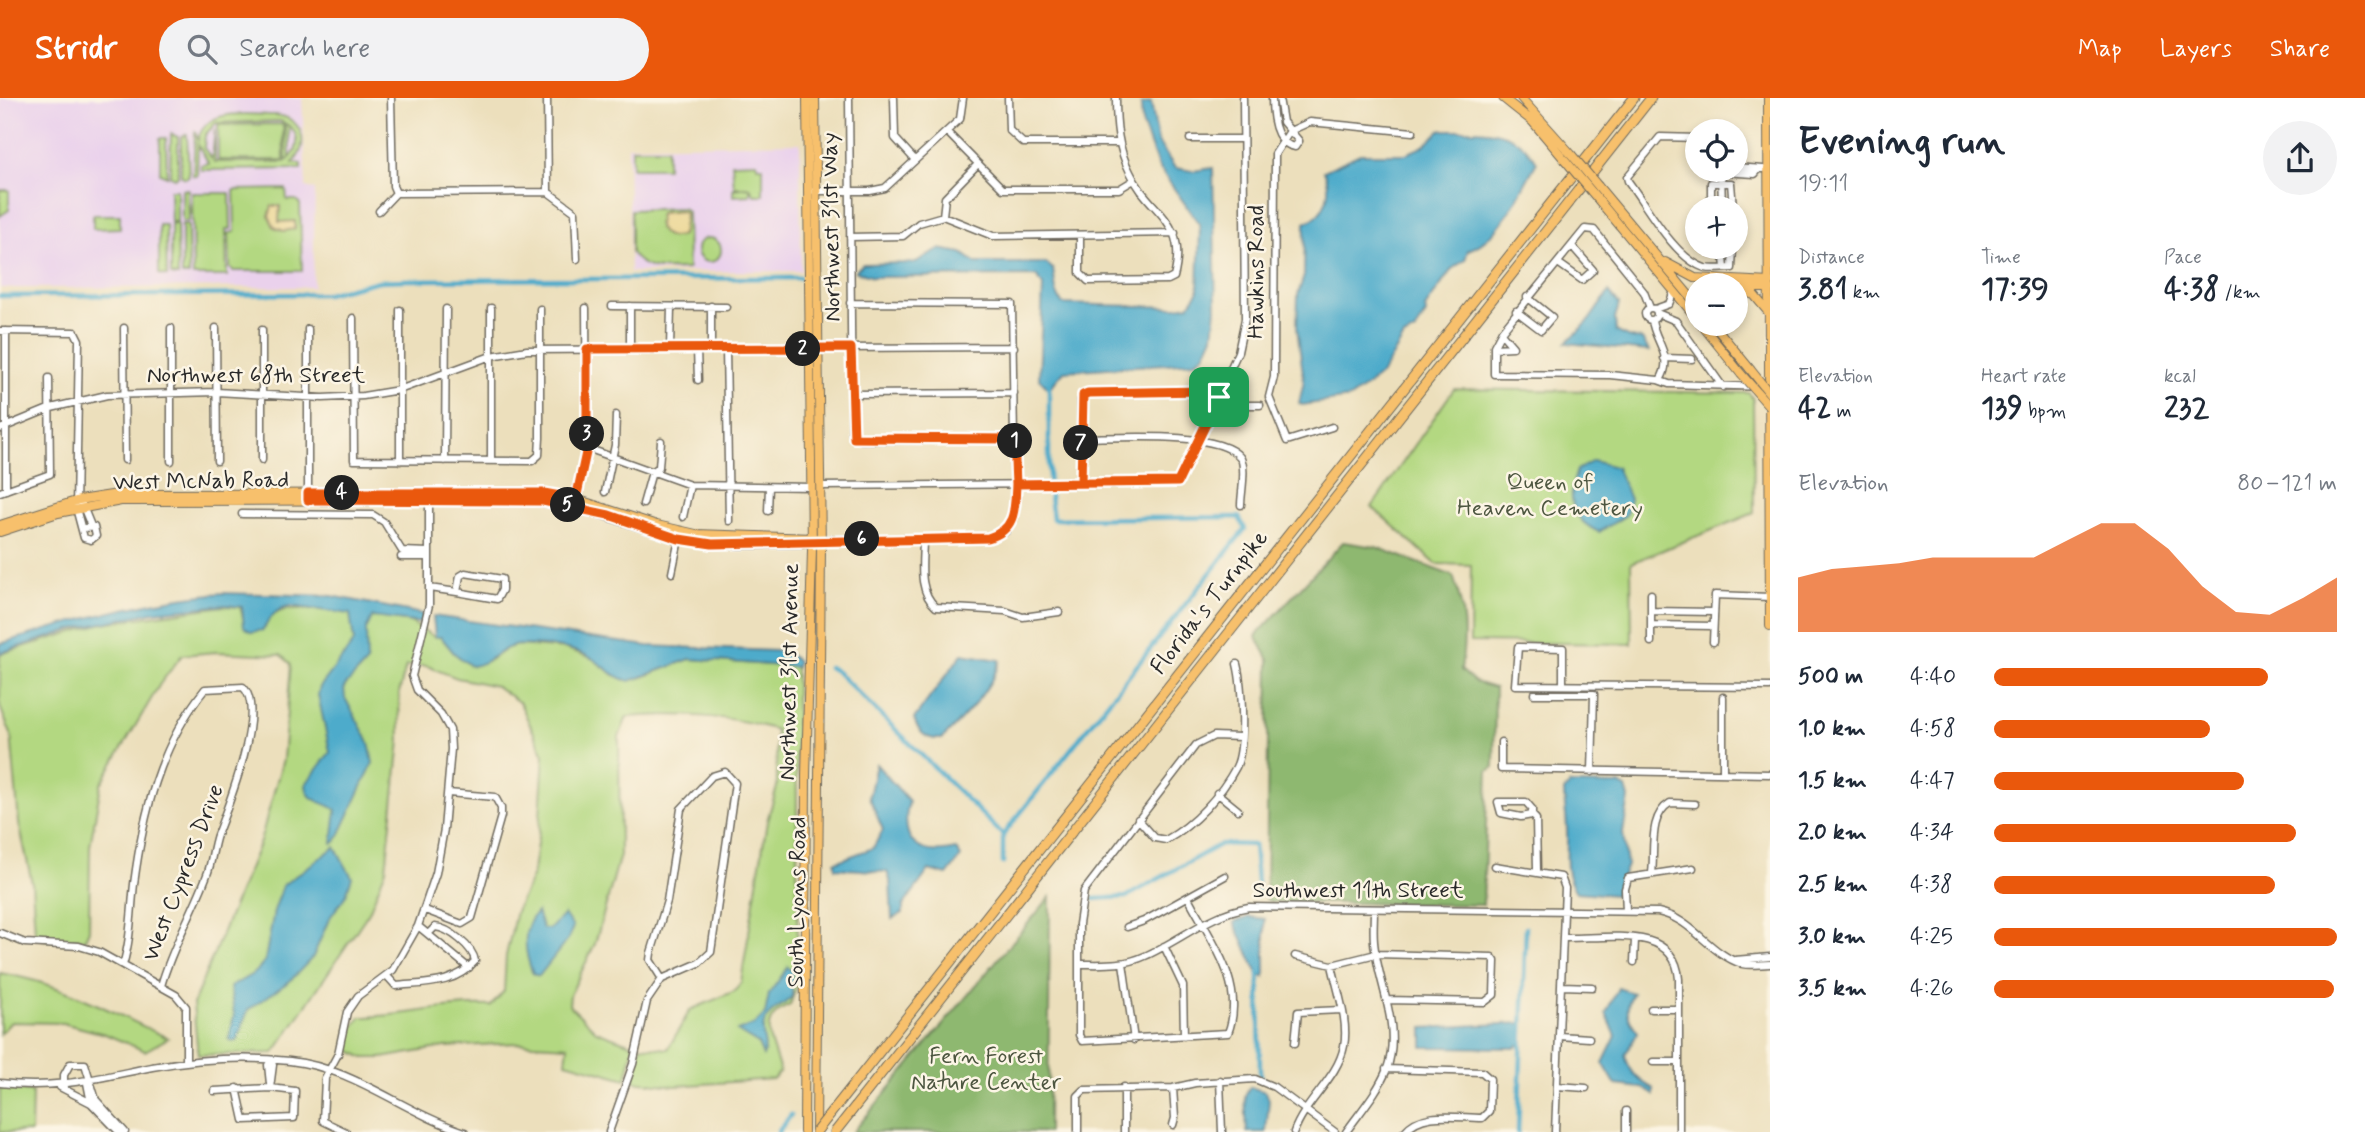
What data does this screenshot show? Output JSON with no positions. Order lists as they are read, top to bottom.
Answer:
{
  "streets": {
    "highway": ["Florida's Turnpike"],
    "main road": ["West McNab Road", "Northwest 31st Avenue", "South Lyons Road"],
    "street": [
      "Northwest 31st Way",
      "Hawkins Road",
      "Northwest 68th Street",
      "West Cypress Drive",
      "Southwest 11th Street"
    ]
  },
  "crossings": [
    ["Northwest 31st Way", "Northwest 68th Street"],
    ["Northwest 68th Street", "Northwest 31st Avenue"],
    ["West McNab Road", "Northwest 31st Avenue"],
    ["Florida's Turnpike", "South Lyons Road"],
    ["Northwest 31st Avenue", "South Lyons Road"]
  ],
  "parks": ["Queen of Heaven Cemetery", "Fern Forest Nature Center"],
  "page": {
    "header": "Stridr",
    "search": "Search here",
    "nav": ["Map", "Layers", "Share"],
    "heading": ["Evening run", "19:11"],
    "map_buttons": ["+", "−"],
    "stats": [
      ["Distance", "3.81 km"],
      ["Time", "17:39"],
      ["Pace", "4:38 /km"],
      ["Elevation", "42 m"],
      ["Heart rate", "139 bpm"],
      ["kcal", "232"]
    ],
    "pins": [
      "2",
      "3",
      "1",
      "7",
      "4",
      "5",
      "6"
    ],
    "chart": ["Elevation", "80–121 m"],
    "list": [
      {
        "name": "500 m",
        "note": "4:40"
      },
      {
        "name": "1.0 km",
        "note": "4:58"
      },
      {
        "name": "1.5 km",
        "note": "4:47"
      },
      {
        "name": "2.0 km",
        "note": "4:34"
      },
      {
        "name": "2.5 km",
        "note": "4:38"
      },
      {
        "name": "3.0 km",
        "note": "4:25"
      },
      {
        "name": "3.5 km",
        "note": "4:26"
      }
    ]
  }
}
